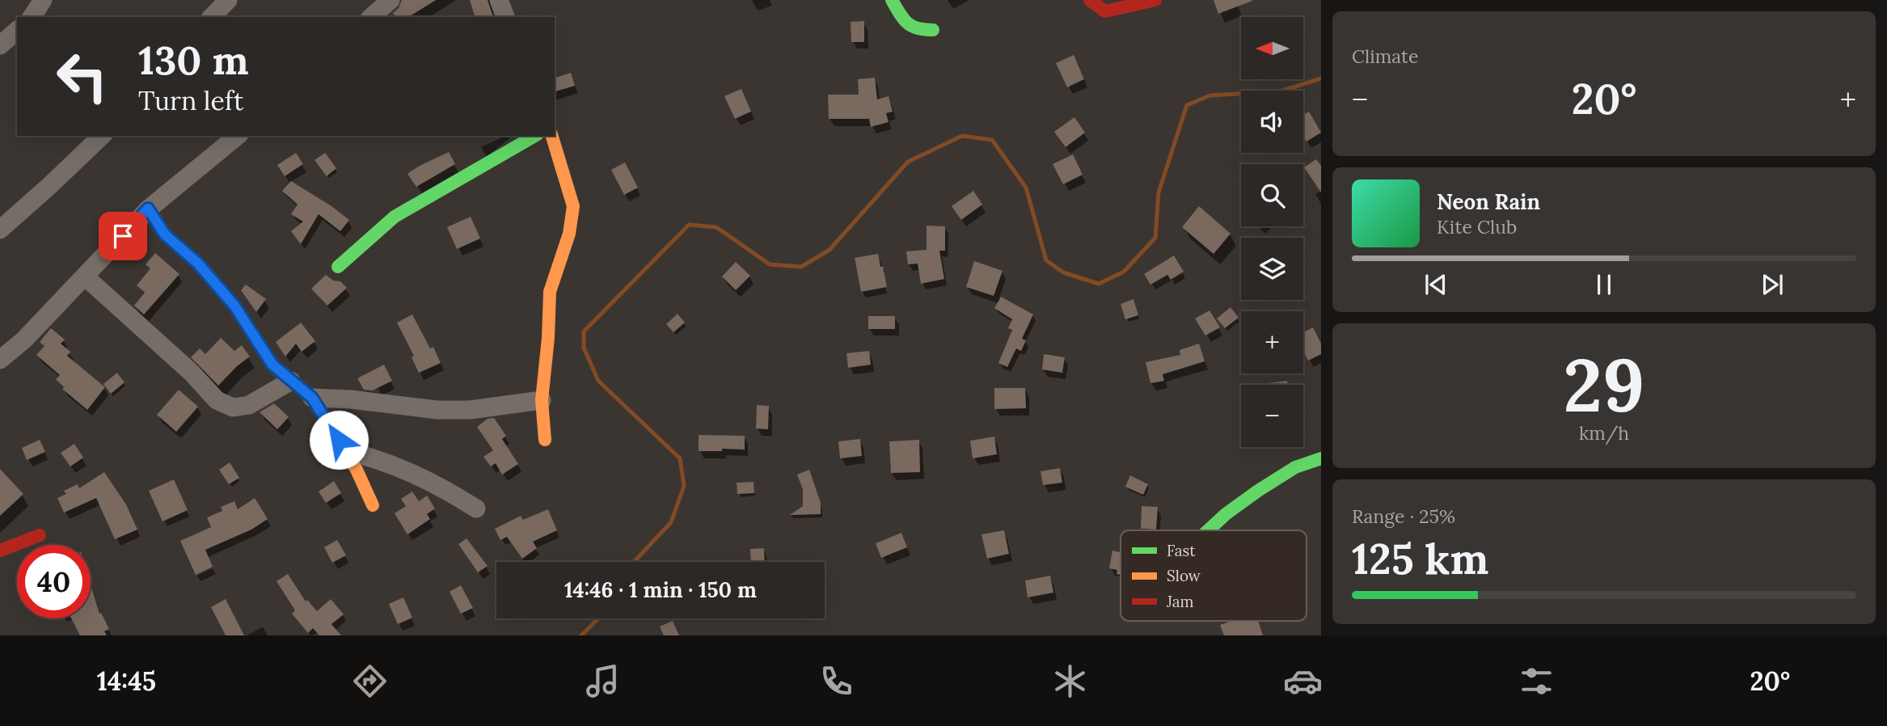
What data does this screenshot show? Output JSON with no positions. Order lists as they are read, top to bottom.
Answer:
{
  "legend": ["Fast", "Slow", "Jam"],
  "north": "left",
  "page": {
    "tile": [
      "Climate",
      ["29", "km/h"],
      ["Range · 25%", "125 km"]
    ],
    "map_buttons": ["+", "−"],
    "turn": ["130 m", "Turn left"],
    "heat": ["−", "20°", "+"],
    "song": ["Neon Rain", "Kite Club"],
    "limit": "40",
    "trip": "14:46 · 1 min · 150 m",
    "tabs": ["14:45", "20°"]
  }
}
